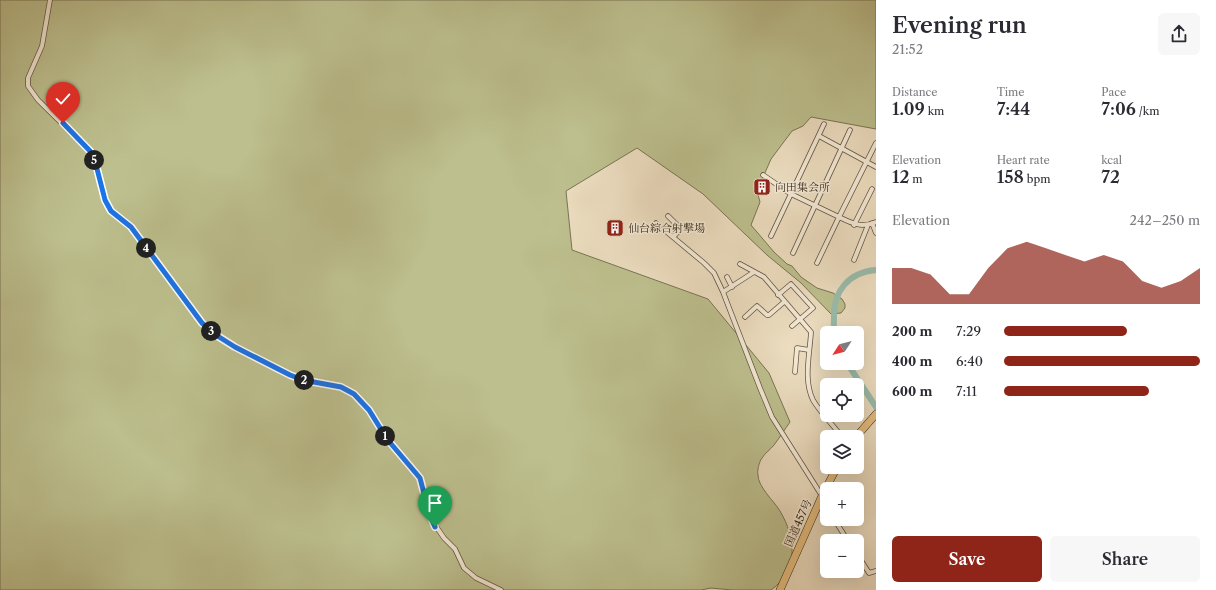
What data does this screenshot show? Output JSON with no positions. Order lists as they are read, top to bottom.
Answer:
{
  "streets": {
    "highway": ["国道457号"]
  },
  "places": {
    "building": ["向田集会所", "仙台綜合射撃場"]
  },
  "north": "bottom left",
  "page": {
    "heading": ["Evening run", "21:52"],
    "stats": [
      ["Distance", "1.09 km"],
      ["Time", "7:44"],
      ["Pace", "7:06 /km"],
      ["Elevation", "12 m"],
      ["Heart rate", "158 bpm"],
      ["kcal", "72"]
    ],
    "pins": [
      "5",
      "4",
      "3",
      "2",
      "1"
    ],
    "chart": ["Elevation", "242–250 m"],
    "list": [
      {
        "name": "200 m",
        "note": "7:29"
      },
      {
        "name": "400 m",
        "note": "6:40"
      },
      {
        "name": "600 m",
        "note": "7:11"
      }
    ],
    "map_buttons": ["+", "−"],
    "buttons": ["Save", "Share"]
  }
}
